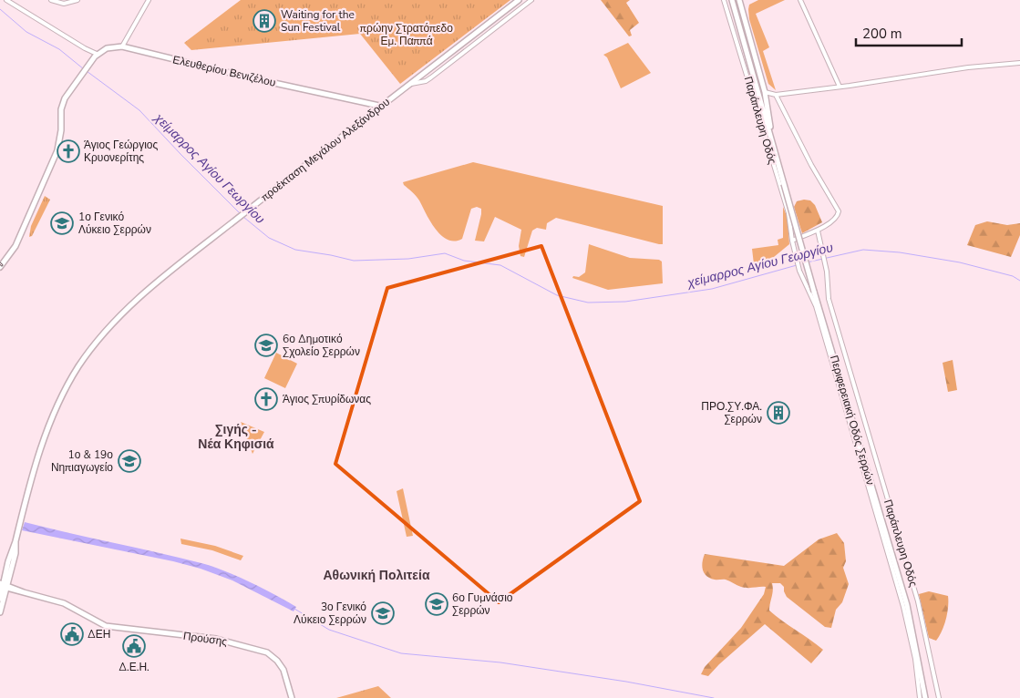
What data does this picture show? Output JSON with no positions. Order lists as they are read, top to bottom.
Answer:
{
  "streets": {
    "main road": [
      "Ελευθερίου Βενιζέλου",
      "προέκταση Μεγάλου Αλεξάνδρου",
      "Περιφερειακή Οδός Σερρών",
      "Προύσης"
    ],
    "street": ["Παράπλευρη Οδός"]
  },
  "crossings": [
    ["Ελευθερίου Βενιζέλου", "προέκταση Μεγάλου Αλεξάνδρου"],
    ["Παράπλευρη Οδός", "Περιφερειακή Οδός Σερρών"]
  ],
  "districts": ["Σιγής - Νέα Κηφισιά", "Αθωνική Πολιτεία"],
  "water": ["χείμαρρος Αγίου Γεωργίου"],
  "parks": ["πρώην Στρατόπεδο Εμ. Παππά"],
  "places": {
    "building": ["Waiting for the Sun Festival", "ΠΡΟ.ΣΥ.ΦΑ. Σερρών"],
    "church": ["Άγιος Γεώργιος Κρυονερίτης", "Άγιος Σπυρίδωνας"],
    "school or university": [
      "1ο Γενικό Λύκειο Σερρών",
      "6ο Δημοτικό Σχολείο Σερρών",
      "1ο & 19ο Νηπιαγωγείο",
      "6ο Γυμνάσιο Σερρών",
      "3ο Γενικό Λύκειο Σερρών"
    ],
    "public building": ["ΔΕΗ", "Δ.Ε.Η."]
  },
  "scale_bar": "200 m"
}
